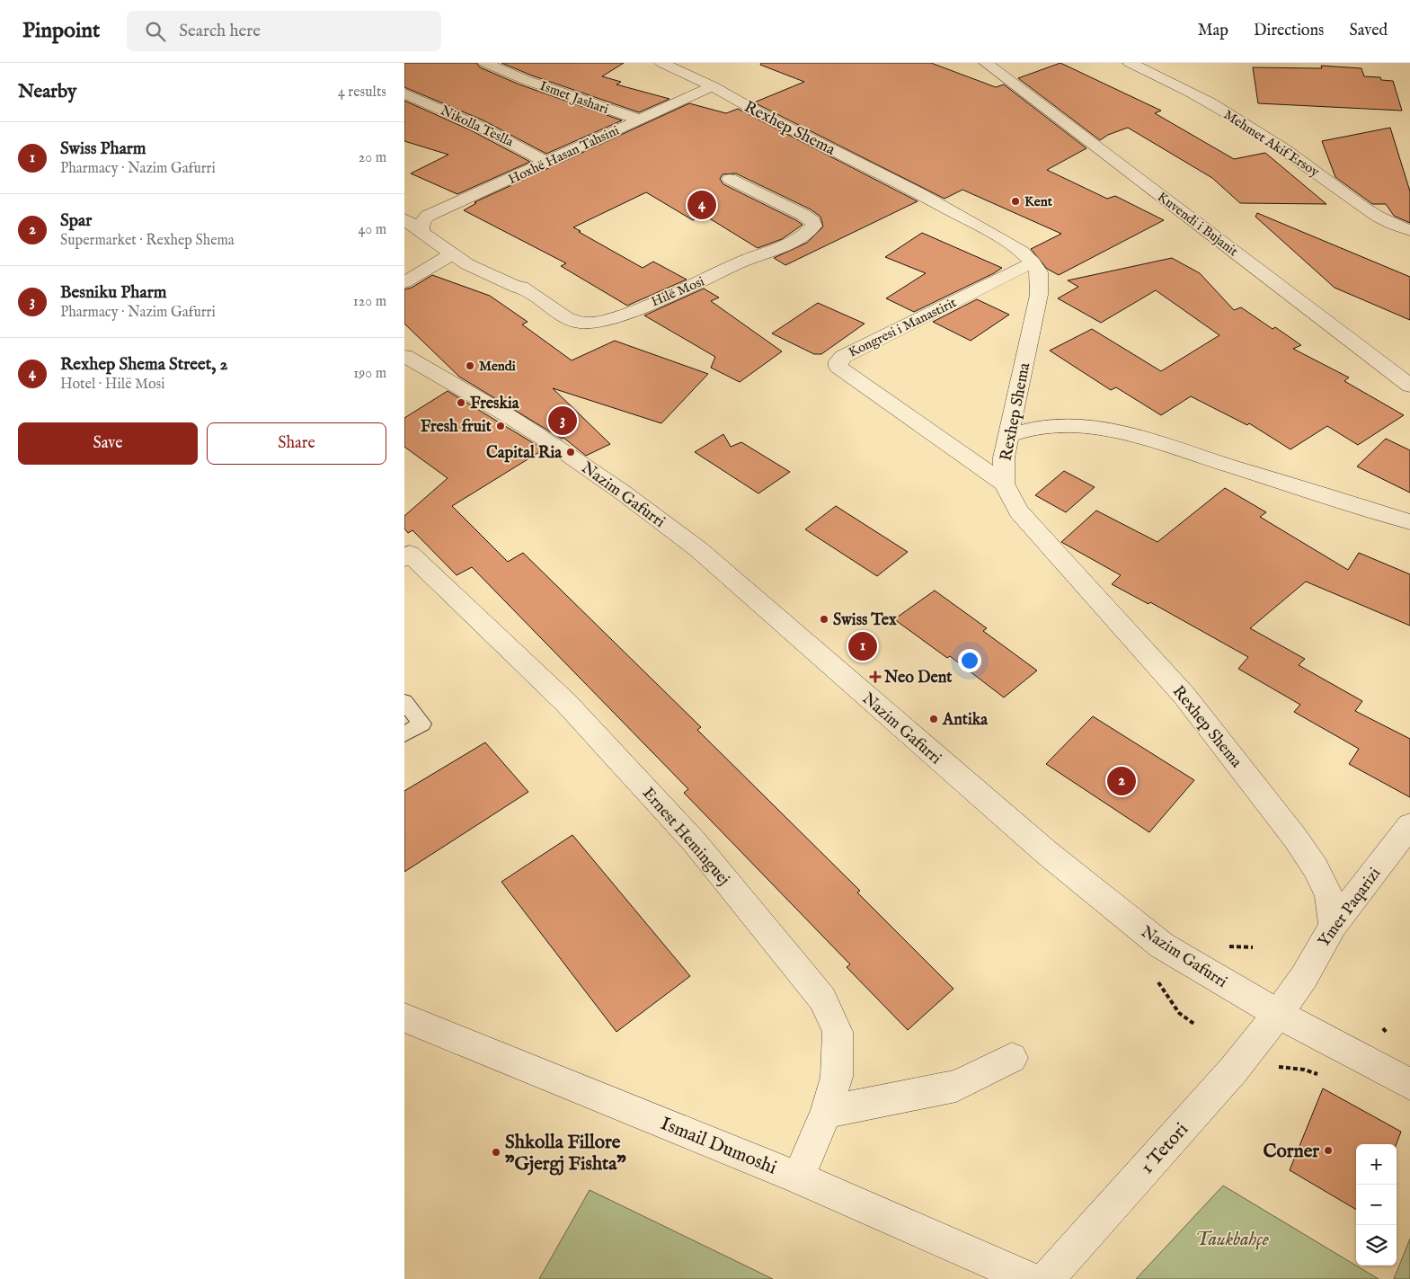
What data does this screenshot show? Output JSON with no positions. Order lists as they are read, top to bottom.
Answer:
{
  "streets": {
    "street": [
      "Ismet Jashari",
      "Nikolla Teslla",
      "Rexhep Shema",
      "Mehmet Akif Ersoy",
      "Hoxhë Hasan Tahsini",
      "Kuvendi i Bujanit",
      "Hilë Mosi",
      "Kongresi i Manastirit",
      "Nazim Gafurri",
      "Ernest Heminguej",
      "Ymer Paqarizi",
      "Ismail Dumoshi",
      "1 Tetori"
    ]
  },
  "crossings": [
    ["Ismet Jashari", "Hoxhë Hasan Tahsini"],
    ["Nikolla Teslla", "Hoxhë Hasan Tahsini"],
    ["Rexhep Shema", "Hoxhë Hasan Tahsini"],
    ["Rexhep Shema", "Kongresi i Manastirit"],
    ["Rexhep Shema", "Ymer Paqarizi"],
    ["Nazim Gafurri", "Ymer Paqarizi"],
    ["Nazim Gafurri", "1 Tetori"],
    ["Ernest Heminguej", "Ismail Dumoshi"],
    ["Ymer Paqarizi", "1 Tetori"]
  ],
  "parks": ["Taukbahçe"],
  "places": {
    "other": [
      "Kent",
      "Mendi",
      "Freskia",
      "Fresh fruit",
      "Capital Ria",
      "Swiss Tex",
      "Antika",
      "Corner",
      "Shkolla Fillore \"Gjergj Fishta\""
    ],
    "health": ["Neo Dent"]
  },
  "page": {
    "header": "Pinpoint",
    "search": "Search here",
    "nav": ["Map", "Directions", "Saved"],
    "heading": ["Nearby", "4 results"],
    "list": [
      {
        "mark": "1",
        "name": "Swiss Pharm",
        "note": "Pharmacy · Nazim Gafurri",
        "value": "20 m"
      },
      {
        "mark": "2",
        "name": "Spar",
        "note": "Supermarket · Rexhep Shema",
        "value": "40 m"
      },
      {
        "mark": "3",
        "name": "Besniku Pharm",
        "note": "Pharmacy · Nazim Gafurri",
        "value": "120 m"
      },
      {
        "mark": "4",
        "name": "Rexhep Shema Street, 2",
        "note": "Hotel · Hilë Mosi",
        "value": "190 m"
      }
    ],
    "pins": [
      "4",
      "3",
      "1",
      "2"
    ],
    "buttons": ["Save", "Share"],
    "map_buttons": ["+", "−"]
  }
}
